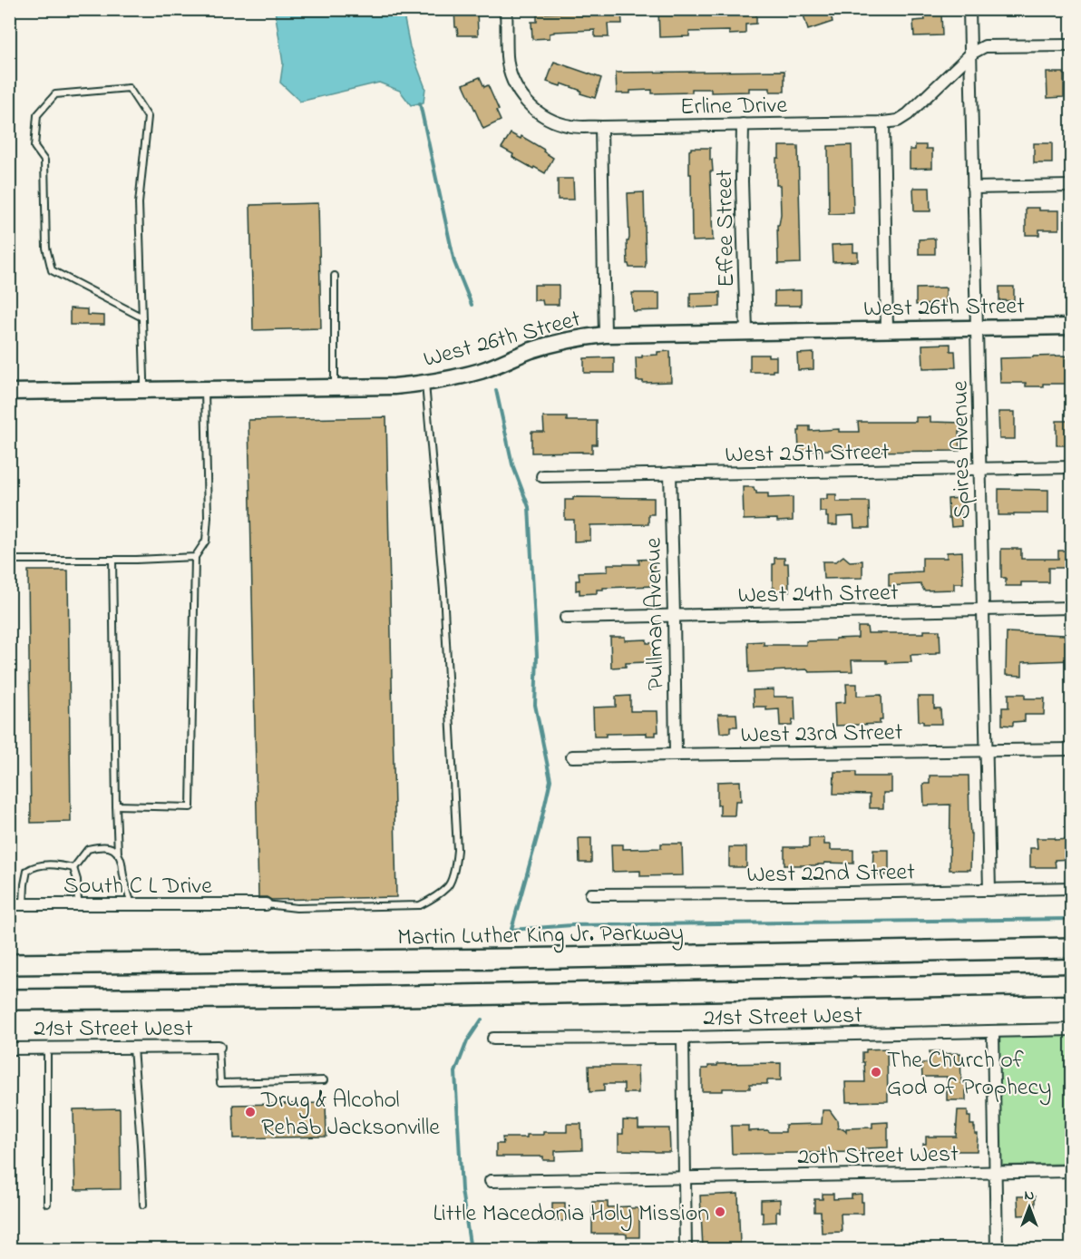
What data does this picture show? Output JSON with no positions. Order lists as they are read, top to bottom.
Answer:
{
  "streets": {
    "highway": ["Martin Luther King Jr. Parkway"],
    "main road": ["West 26th Street"],
    "street": [
      "Erline Drive",
      "Effee Street",
      "Spires Avenue",
      "West 25th Street",
      "West 24th Street",
      "Pullman Avenue",
      "West 23rd Street",
      "West 22nd Street",
      "South C L Drive",
      "21st Street West",
      "20th Street West"
    ]
  },
  "crossings": [
    ["Erline Drive", "Effee Street"],
    ["Erline Drive", "Spires Avenue"],
    ["Effee Street", "West 26th Street"],
    ["West 26th Street", "Spires Avenue"],
    ["Spires Avenue", "West 25th Street"],
    ["Spires Avenue", "West 24th Street"],
    ["Spires Avenue", "West 23rd Street"],
    ["Spires Avenue", "West 22nd Street"],
    ["West 25th Street", "Pullman Avenue"],
    ["West 24th Street", "Pullman Avenue"],
    ["Pullman Avenue", "West 23rd Street"]
  ],
  "places": ["The Church of God of Prophecy", "Drug & Alcohol Rehab Jacksonville", "Little Macedonia Holy Mission"],
  "north": "top"
}
